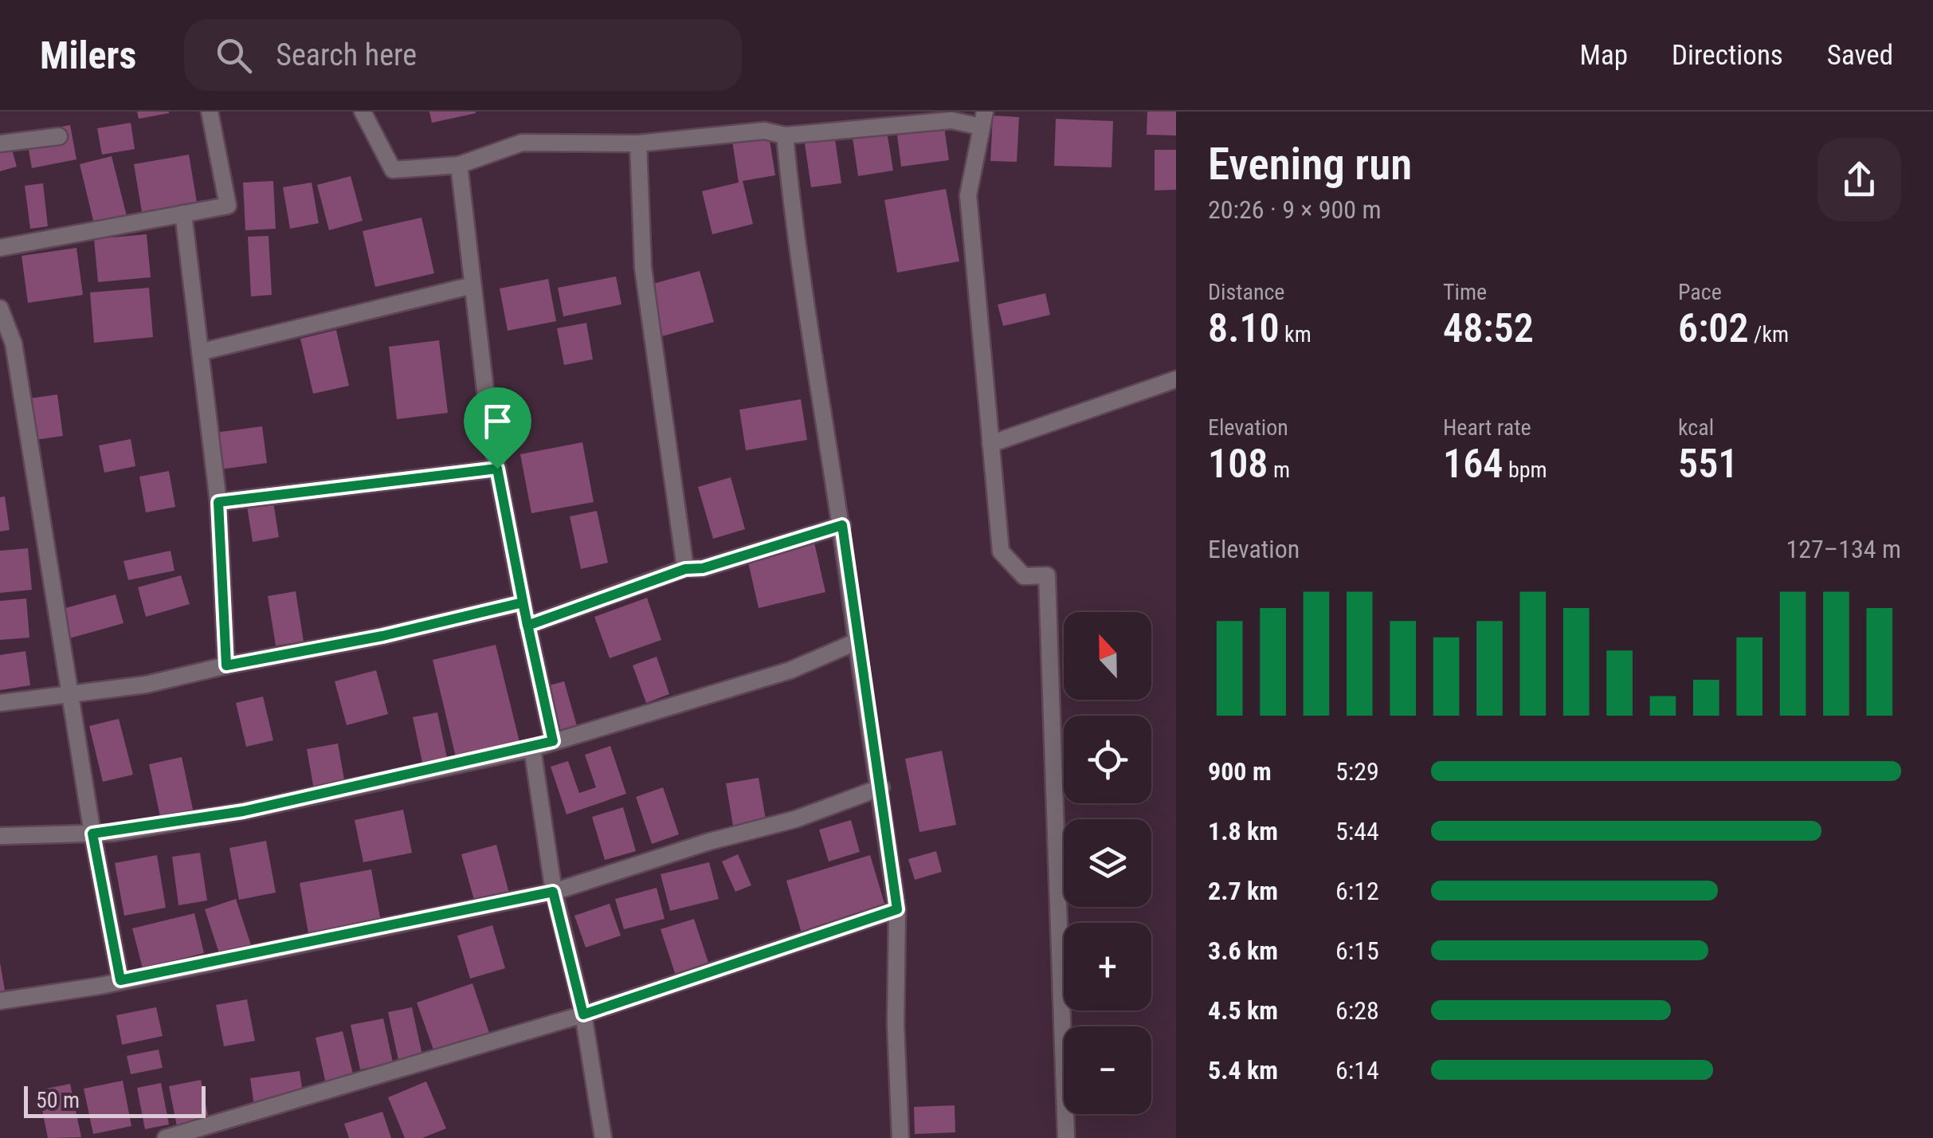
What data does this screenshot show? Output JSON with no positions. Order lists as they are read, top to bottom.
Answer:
{
  "scale_bar": "50 m",
  "north": "top",
  "page": {
    "header": "Milers",
    "search": "Search here",
    "nav": ["Map", "Directions", "Saved"],
    "heading": ["Evening run", "20:26 · 9 × 900 m"],
    "stats": [
      ["Distance", "8.10 km"],
      ["Time", "48:52"],
      ["Pace", "6:02 /km"],
      ["Elevation", "108 m"],
      ["Heart rate", "164 bpm"],
      ["kcal", "551"]
    ],
    "chart": ["Elevation", "127–134 m"],
    "map_buttons": ["+", "−"],
    "list": [
      {
        "name": "900 m",
        "note": "5:29"
      },
      {
        "name": "1.8 km",
        "note": "5:44"
      },
      {
        "name": "2.7 km",
        "note": "6:12"
      },
      {
        "name": "3.6 km",
        "note": "6:15"
      },
      {
        "name": "4.5 km",
        "note": "6:28"
      },
      {
        "name": "5.4 km",
        "note": "6:14"
      }
    ],
    "scale": "50 m"
  }
}
